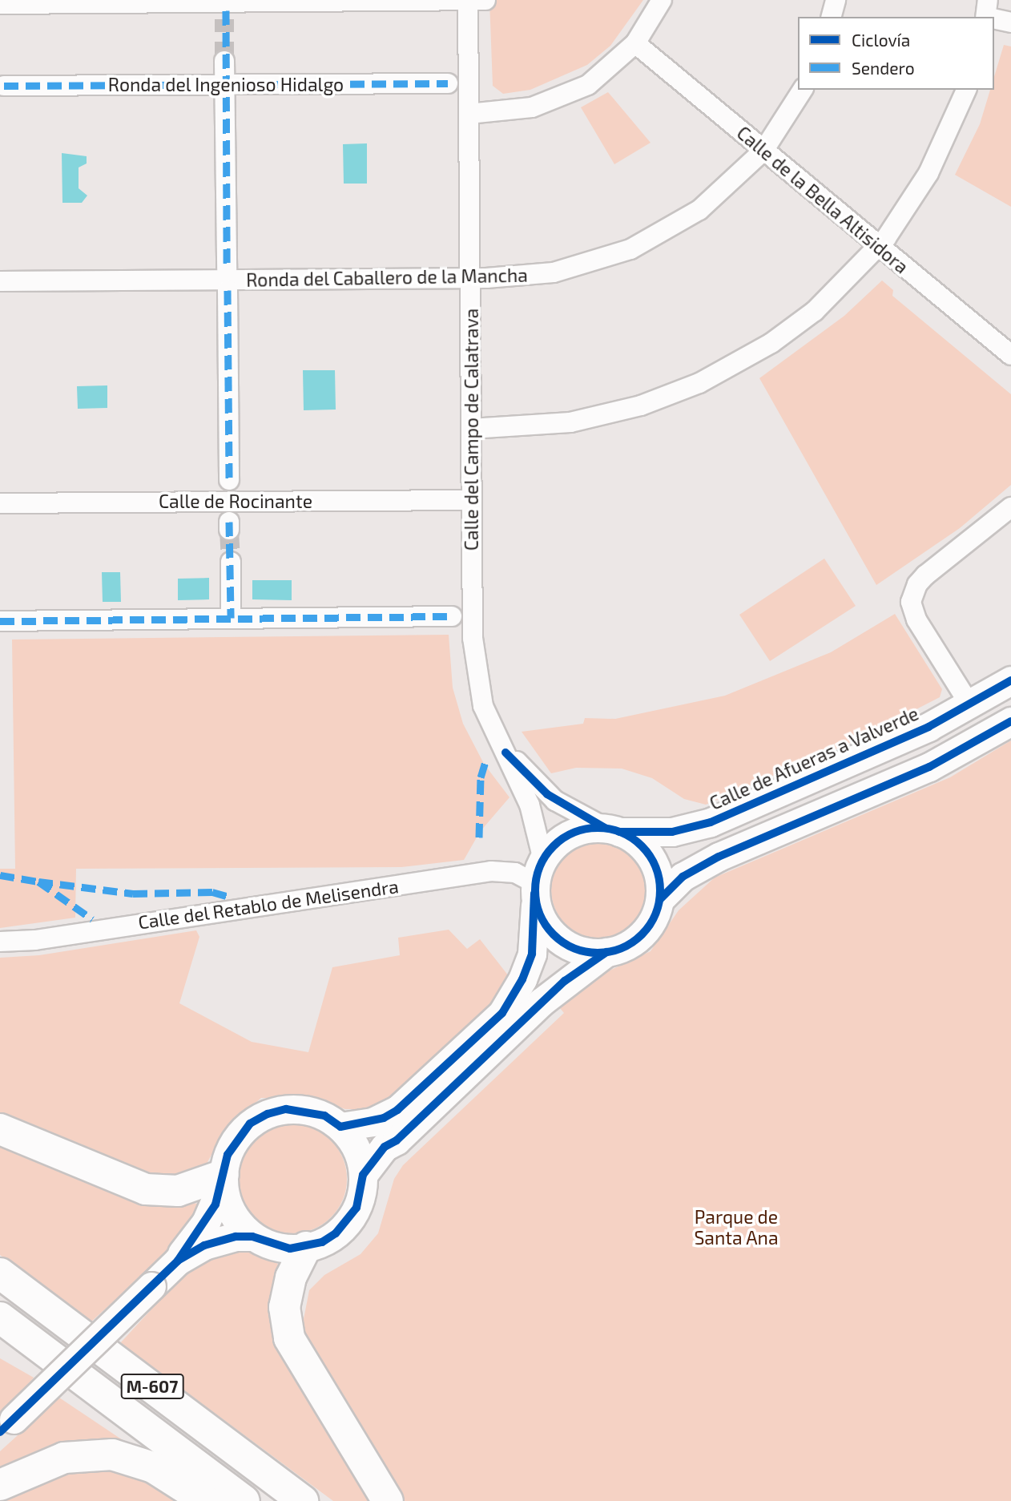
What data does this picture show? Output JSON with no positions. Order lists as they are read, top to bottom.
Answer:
{
  "streets": {
    "highway": ["M-607"],
    "street": [
      "Ronda del Ingenioso Hidalgo",
      "Calle de la Bella Altisidora",
      "Ronda del Caballero de la Mancha",
      "Calle del Campo de Calatrava",
      "Calle de Rocinante",
      "Calle de Afueras a Valverde",
      "Calle del Retablo de Melisendra"
    ]
  },
  "crossings": [
    ["Calle de la Bella Altisidora", "Ronda del Caballero de la Mancha"],
    ["Ronda del Caballero de la Mancha", "Calle del Campo de Calatrava"],
    ["Calle del Campo de Calatrava", "Calle de Rocinante"],
    ["Calle del Campo de Calatrava", "Calle de Afueras a Valverde"],
    ["Calle del Campo de Calatrava", "Calle del Retablo de Melisendra"],
    ["Calle de Afueras a Valverde", "Calle del Retablo de Melisendra"]
  ],
  "parks": ["Parque de Santa Ana"],
  "legend": ["Ciclovía", "Sendero"]
}
